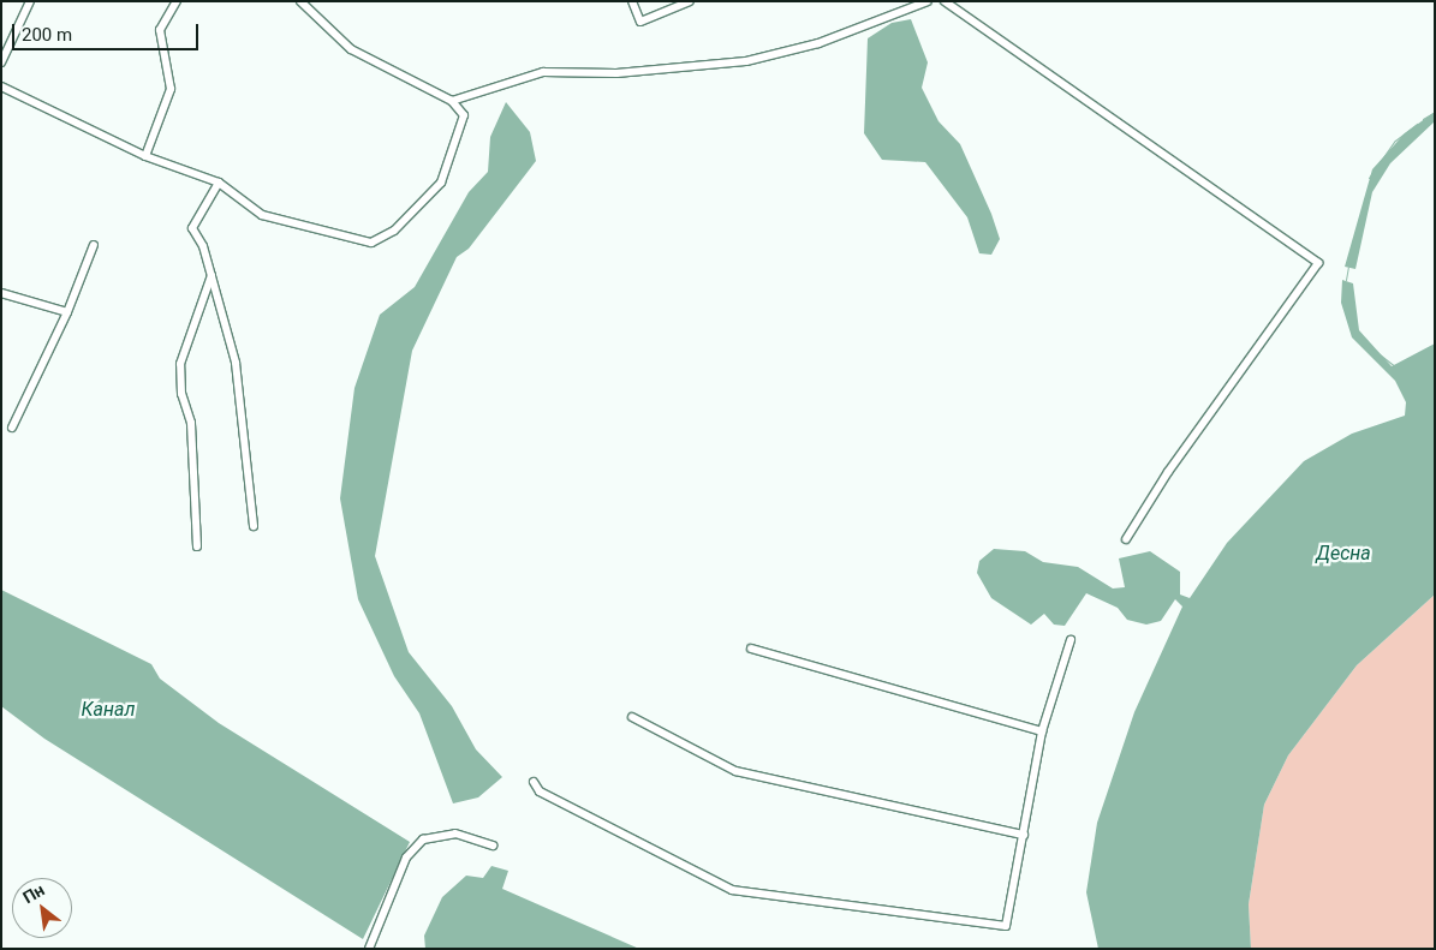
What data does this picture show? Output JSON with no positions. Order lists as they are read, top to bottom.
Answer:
{
  "water": ["Десна", "Канал"],
  "scale_bar": "200 m",
  "north": "top left"
}
